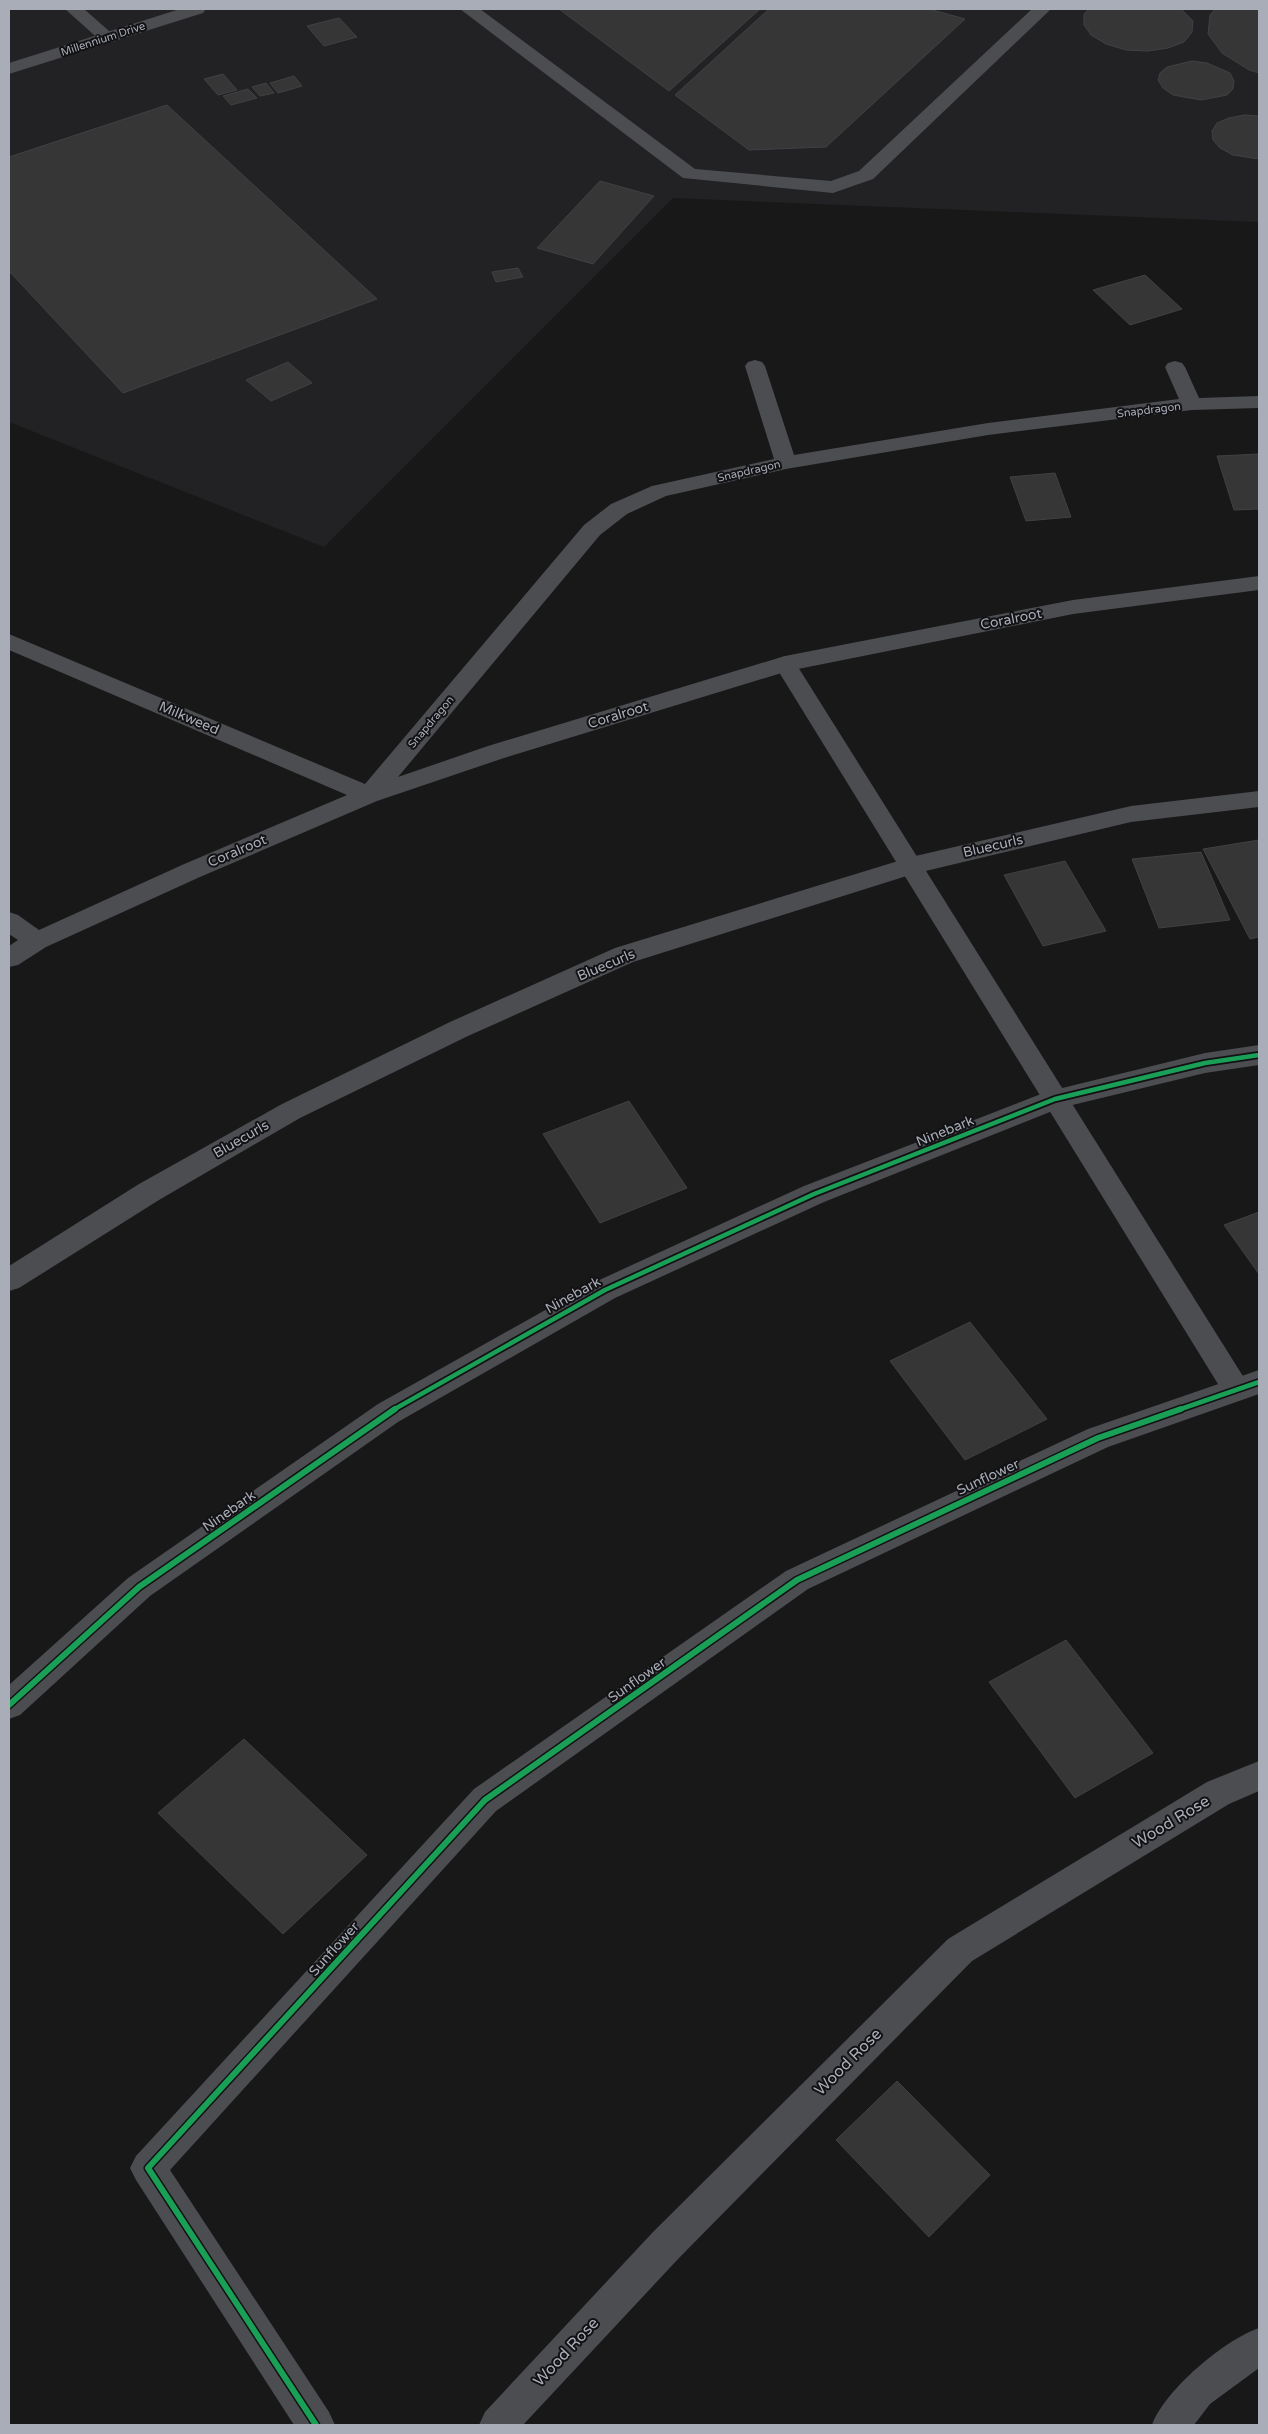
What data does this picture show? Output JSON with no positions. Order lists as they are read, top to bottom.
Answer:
{
  "streets": {
    "street": [
      "Millennium Drive",
      "Snapdragon",
      "Coralroot",
      "Milkweed",
      "Bluecurls",
      "Ninebark",
      "Sunflower",
      "Wood Rose"
    ]
  },
  "crossings": [
    ["Snapdragon", "Coralroot"],
    ["Snapdragon", "Milkweed"],
    ["Coralroot", "Milkweed"]
  ]
}
